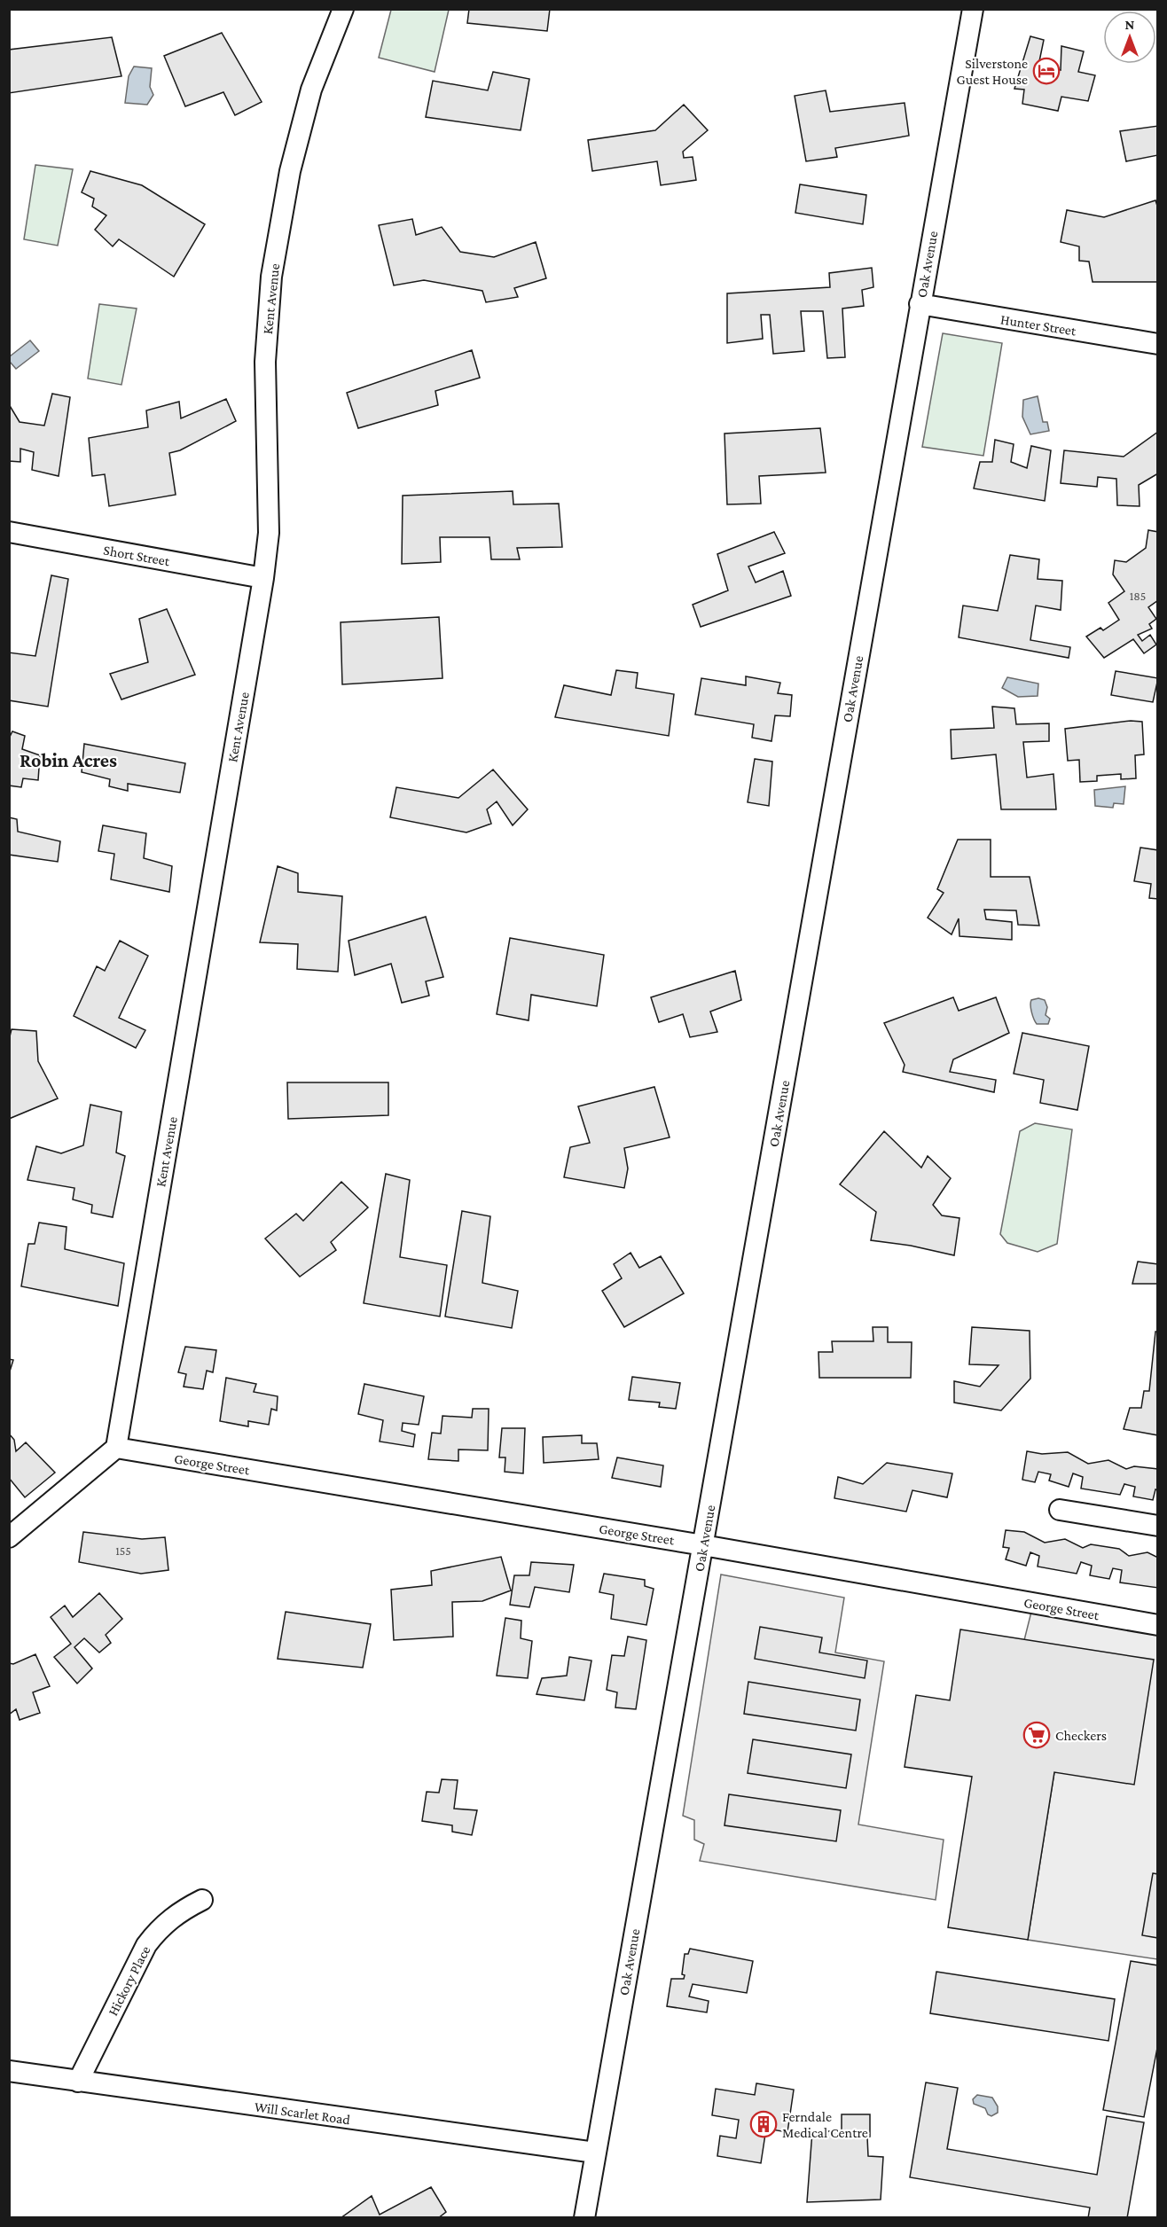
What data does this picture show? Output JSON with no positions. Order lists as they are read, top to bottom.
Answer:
{
  "streets": {
    "street": [
      "Oak Avenue",
      "Kent Avenue",
      "Hunter Street",
      "Short Street",
      "George Street",
      "Hickory Place",
      "Will Scarlet Road"
    ]
  },
  "crossings": [
    ["Oak Avenue", "Hunter Street"],
    ["Oak Avenue", "George Street"],
    ["Oak Avenue", "Will Scarlet Road"],
    ["Kent Avenue", "Short Street"],
    ["Kent Avenue", "George Street"],
    ["Hickory Place", "Will Scarlet Road"]
  ],
  "districts": ["Robin Acres"],
  "places": {
    "hotel": ["Silverstone Guest House"],
    "supermarket": ["Checkers"],
    "building": ["Ferndale Medical Centre"]
  },
  "house_numbers": ["185", "155"],
  "north": "top"
}
